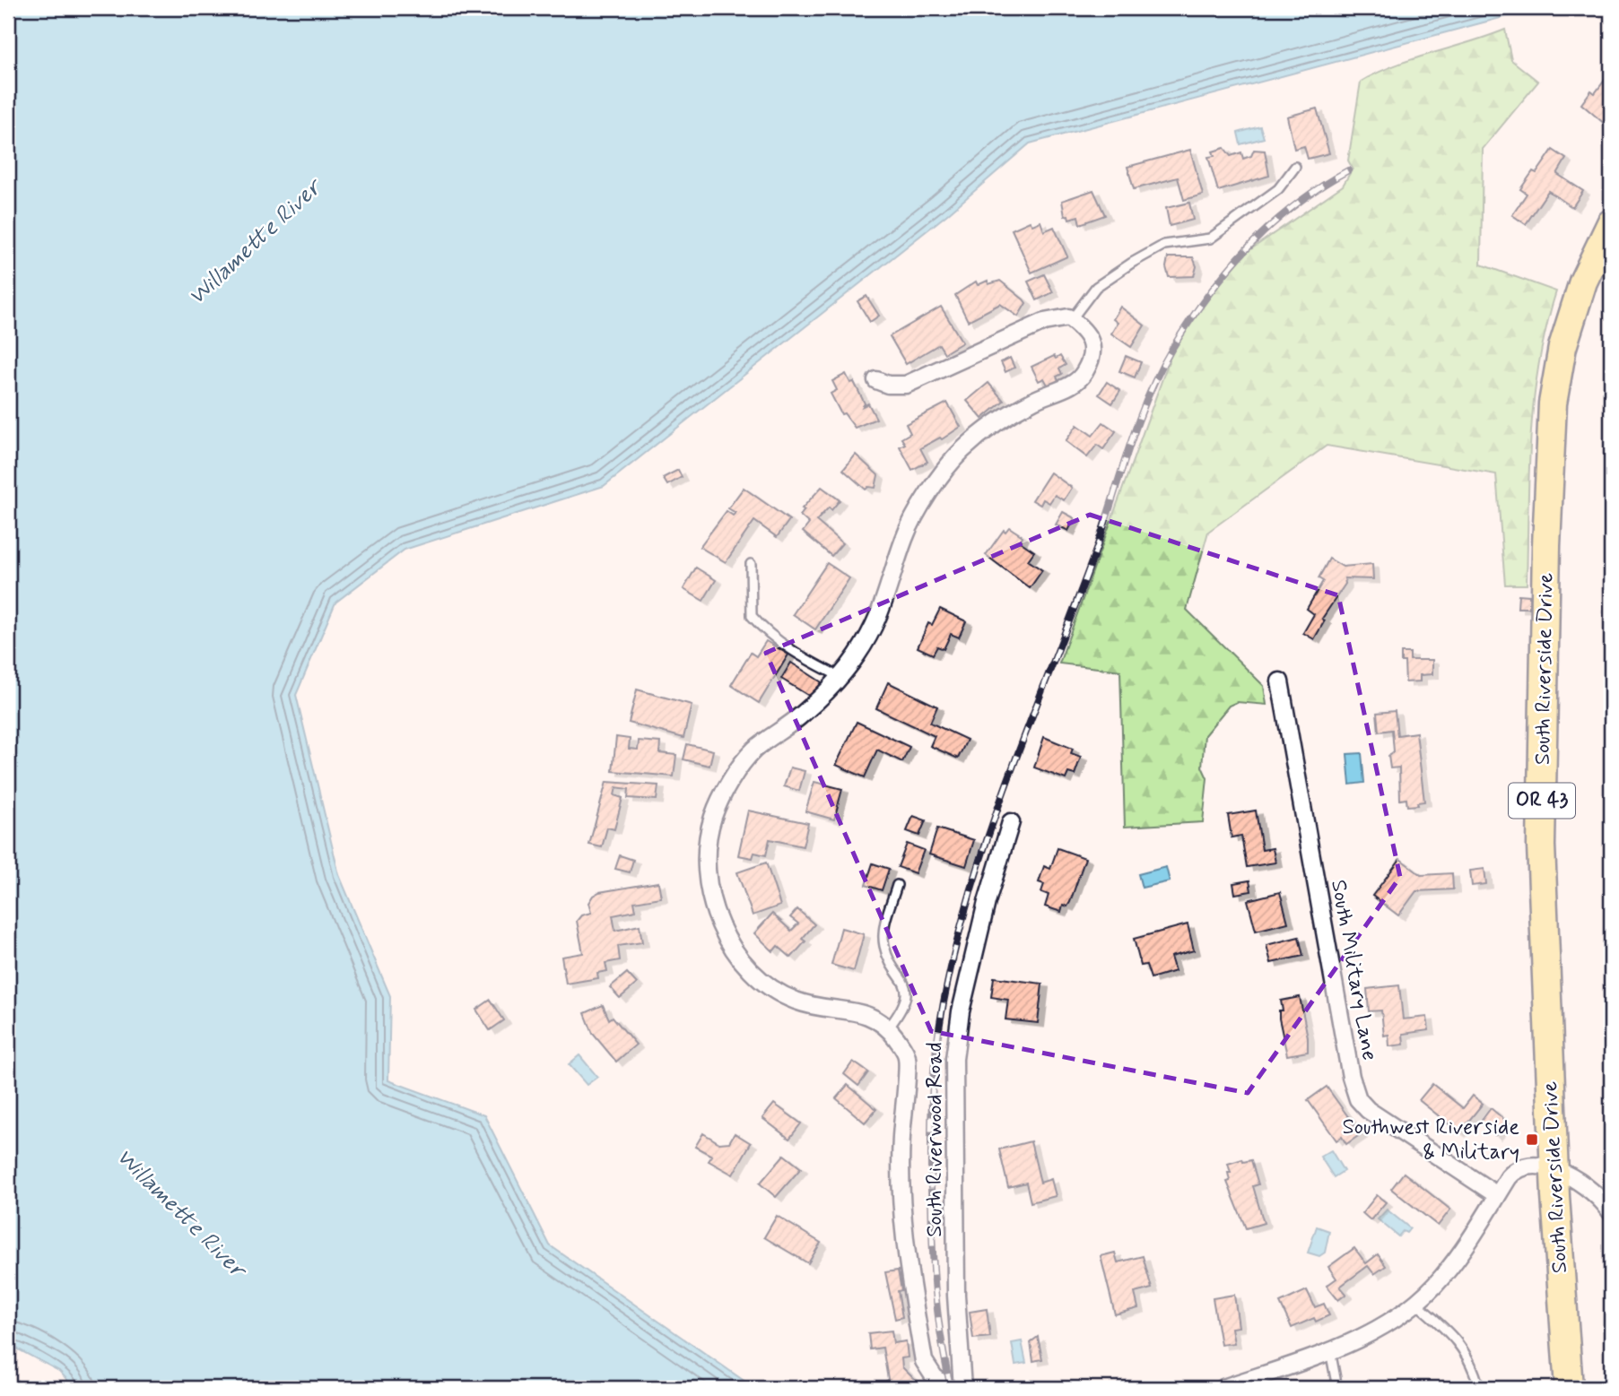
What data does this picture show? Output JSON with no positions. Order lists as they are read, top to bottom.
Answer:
{
  "streets": {
    "main road": ["South Riverside Drive", "OR 43"],
    "street": ["South Military Lane", "South Riverwood Road"]
  },
  "water": ["Willamette River"],
  "places": {
    "transit": ["Southwest Riverside & Military"]
  }
}
